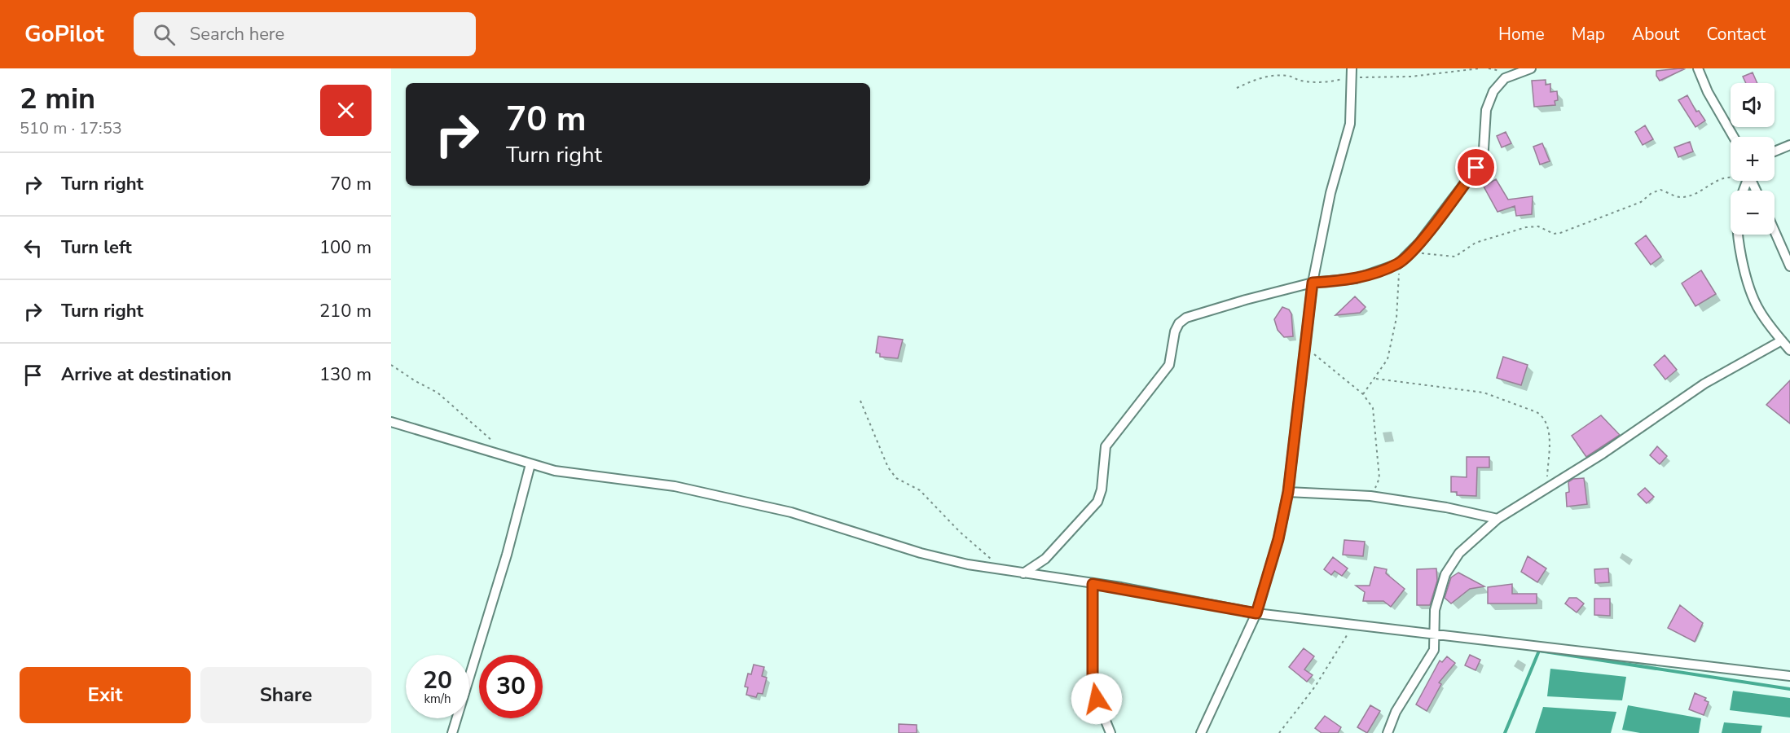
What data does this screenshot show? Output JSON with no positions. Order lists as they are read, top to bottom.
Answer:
{
  "page": {
    "header": "GoPilot",
    "search": "Search here",
    "nav": [
      "Home",
      "Map",
      "About",
      "Contact"
    ],
    "heading": ["2 min", "510 m · 17:53"],
    "map_buttons": ["+", "−"],
    "turn": ["70 m", "Turn right"],
    "list": [
      {
        "name": "Turn right",
        "value": "70 m"
      },
      {
        "name": "Turn left",
        "value": "100 m"
      },
      {
        "name": "Turn right",
        "value": "210 m"
      },
      {
        "name": "Arrive at destination",
        "value": "130 m"
      }
    ],
    "speed": "20 km/h",
    "limit": "30",
    "buttons": ["Exit", "Share"]
  }
}
